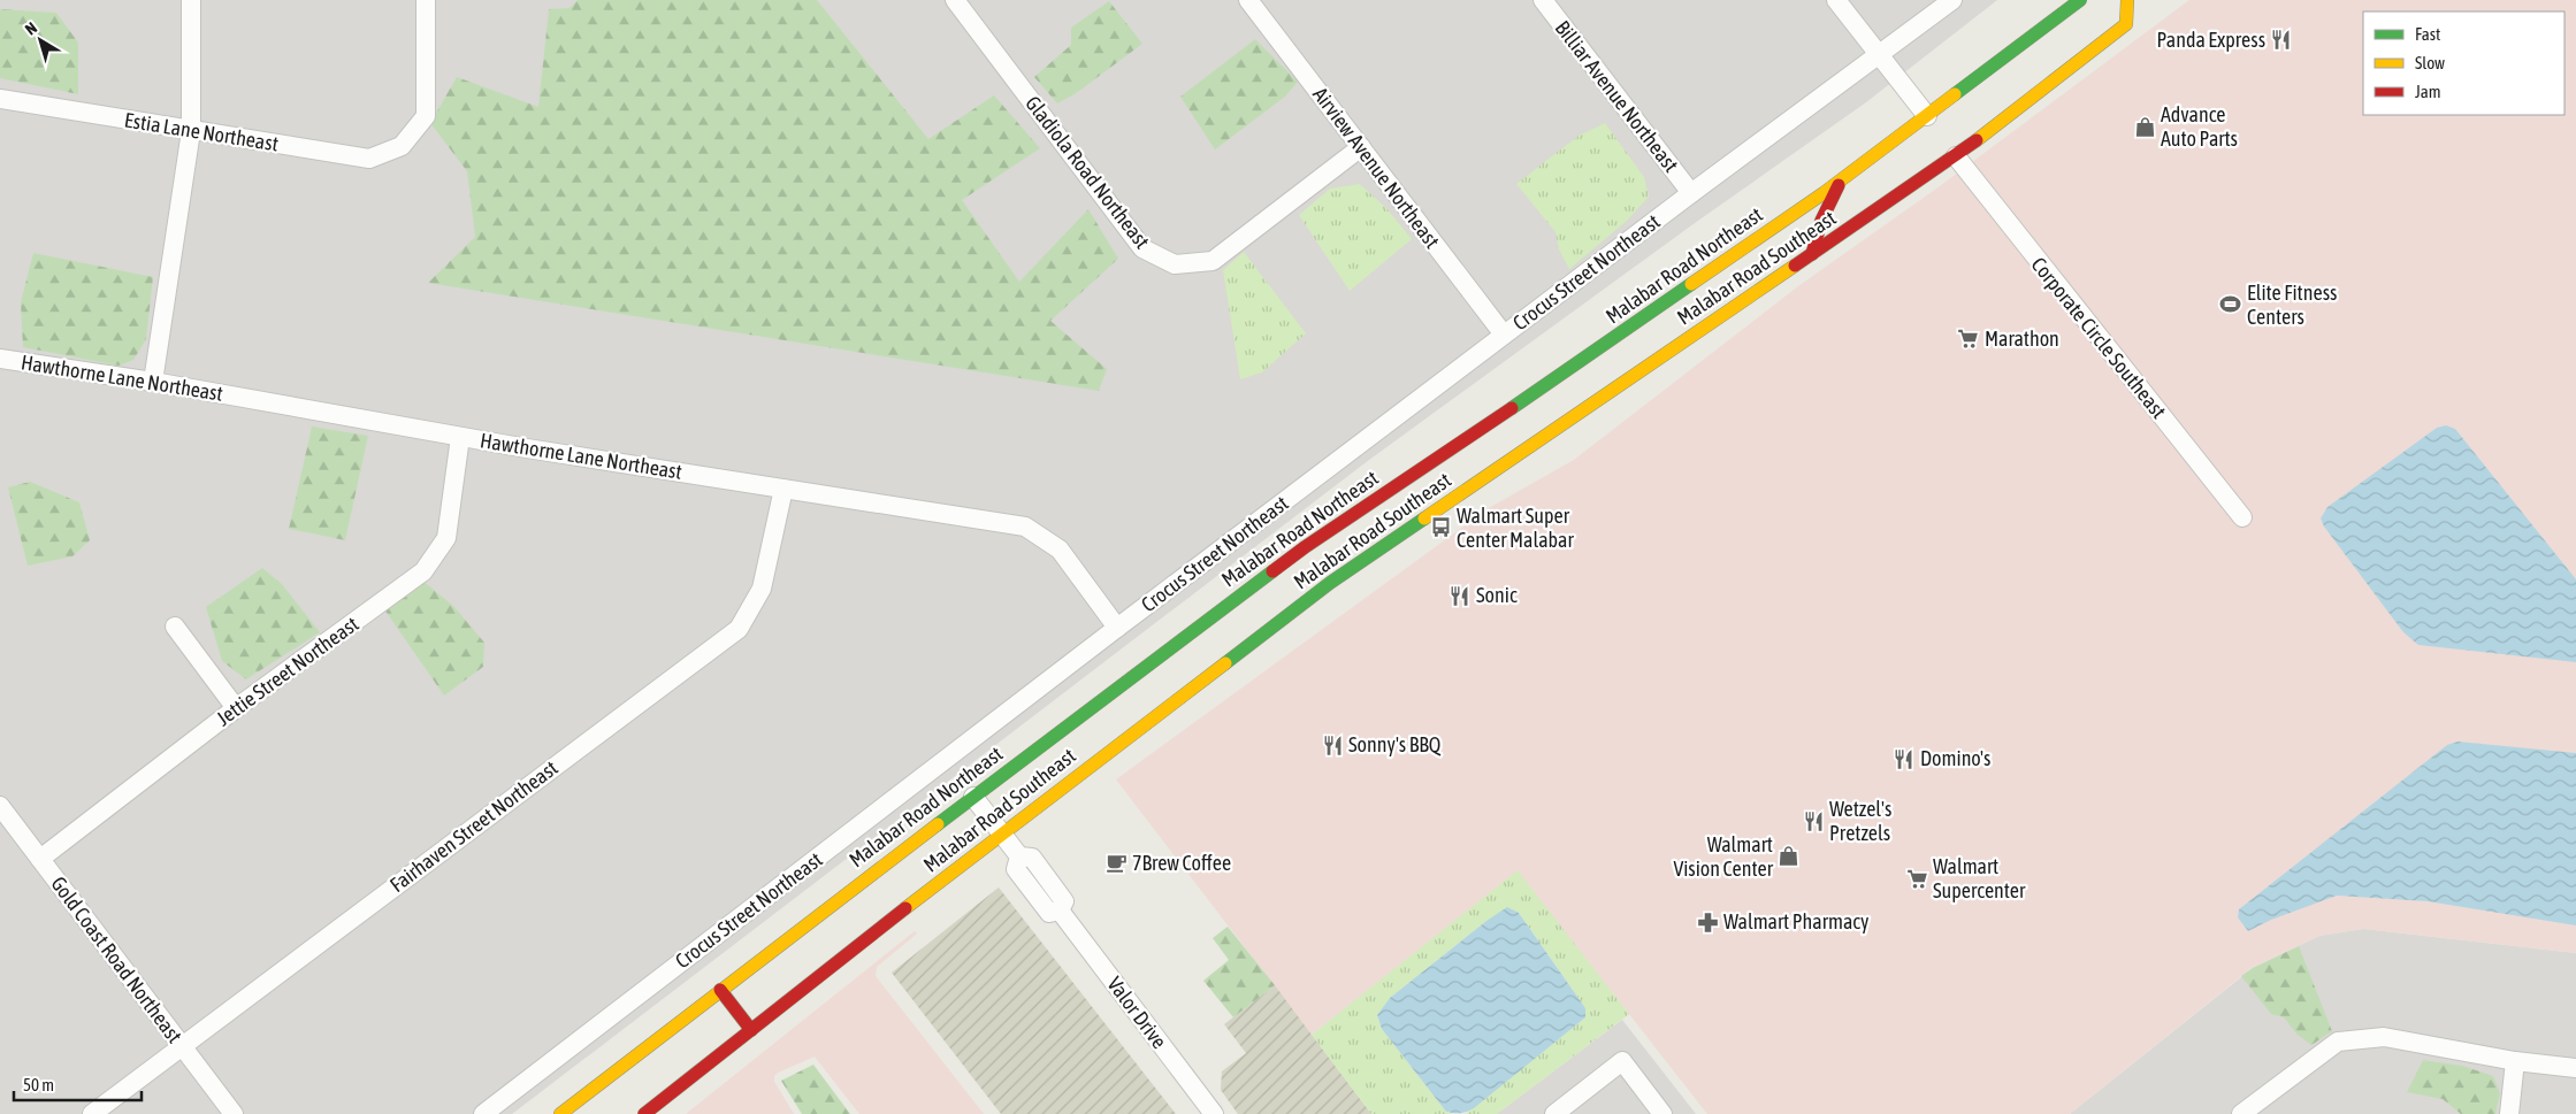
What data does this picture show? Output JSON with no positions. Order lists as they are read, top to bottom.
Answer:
{
  "streets": {
    "main road": ["Malabar Road Northeast", "Malabar Road Southeast"],
    "street": [
      "Billiar Avenue Northeast",
      "Estia Lane Northeast",
      "Airview Avenue Northeast",
      "Gladiola Road Northeast",
      "Crocus Street Northeast",
      "Corporate Circle Southeast",
      "Hawthorne Lane Northeast",
      "Jettie Street Northeast",
      "Fairhaven Street Northeast",
      "Gold Coast Road Northeast",
      "Valor Drive"
    ]
  },
  "crossings": [
    ["Billiar Avenue Northeast", "Crocus Street Northeast"],
    ["Airview Avenue Northeast", "Gladiola Road Northeast"],
    ["Airview Avenue Northeast", "Crocus Street Northeast"],
    ["Malabar Road Northeast", "Valor Drive"],
    ["Malabar Road Southeast", "Corporate Circle Southeast"],
    ["Malabar Road Southeast", "Valor Drive"],
    ["Crocus Street Northeast", "Hawthorne Lane Northeast"],
    ["Hawthorne Lane Northeast", "Jettie Street Northeast"],
    ["Hawthorne Lane Northeast", "Fairhaven Street Northeast"],
    ["Jettie Street Northeast", "Gold Coast Road Northeast"],
    ["Fairhaven Street Northeast", "Gold Coast Road Northeast"]
  ],
  "places": {
    "restaurant": [
      "Panda Express",
      "Sonic",
      "Sonny's BBQ",
      "Domino's",
      "Wetzel's Pretzels"
    ],
    "shop": ["Advance Auto Parts", "Walmart Vision Center"],
    "sports": ["Elite Fitness Centers"],
    "supermarket": ["Marathon", "Walmart Supercenter"],
    "bus stop": ["Walmart Super Center Malabar"],
    "cafe": ["7Brew Coffee"],
    "pharmacy": ["Walmart Pharmacy"]
  },
  "legend": ["Fast", "Slow", "Jam"],
  "scale_bar": "50 m",
  "north": "top left"
}
